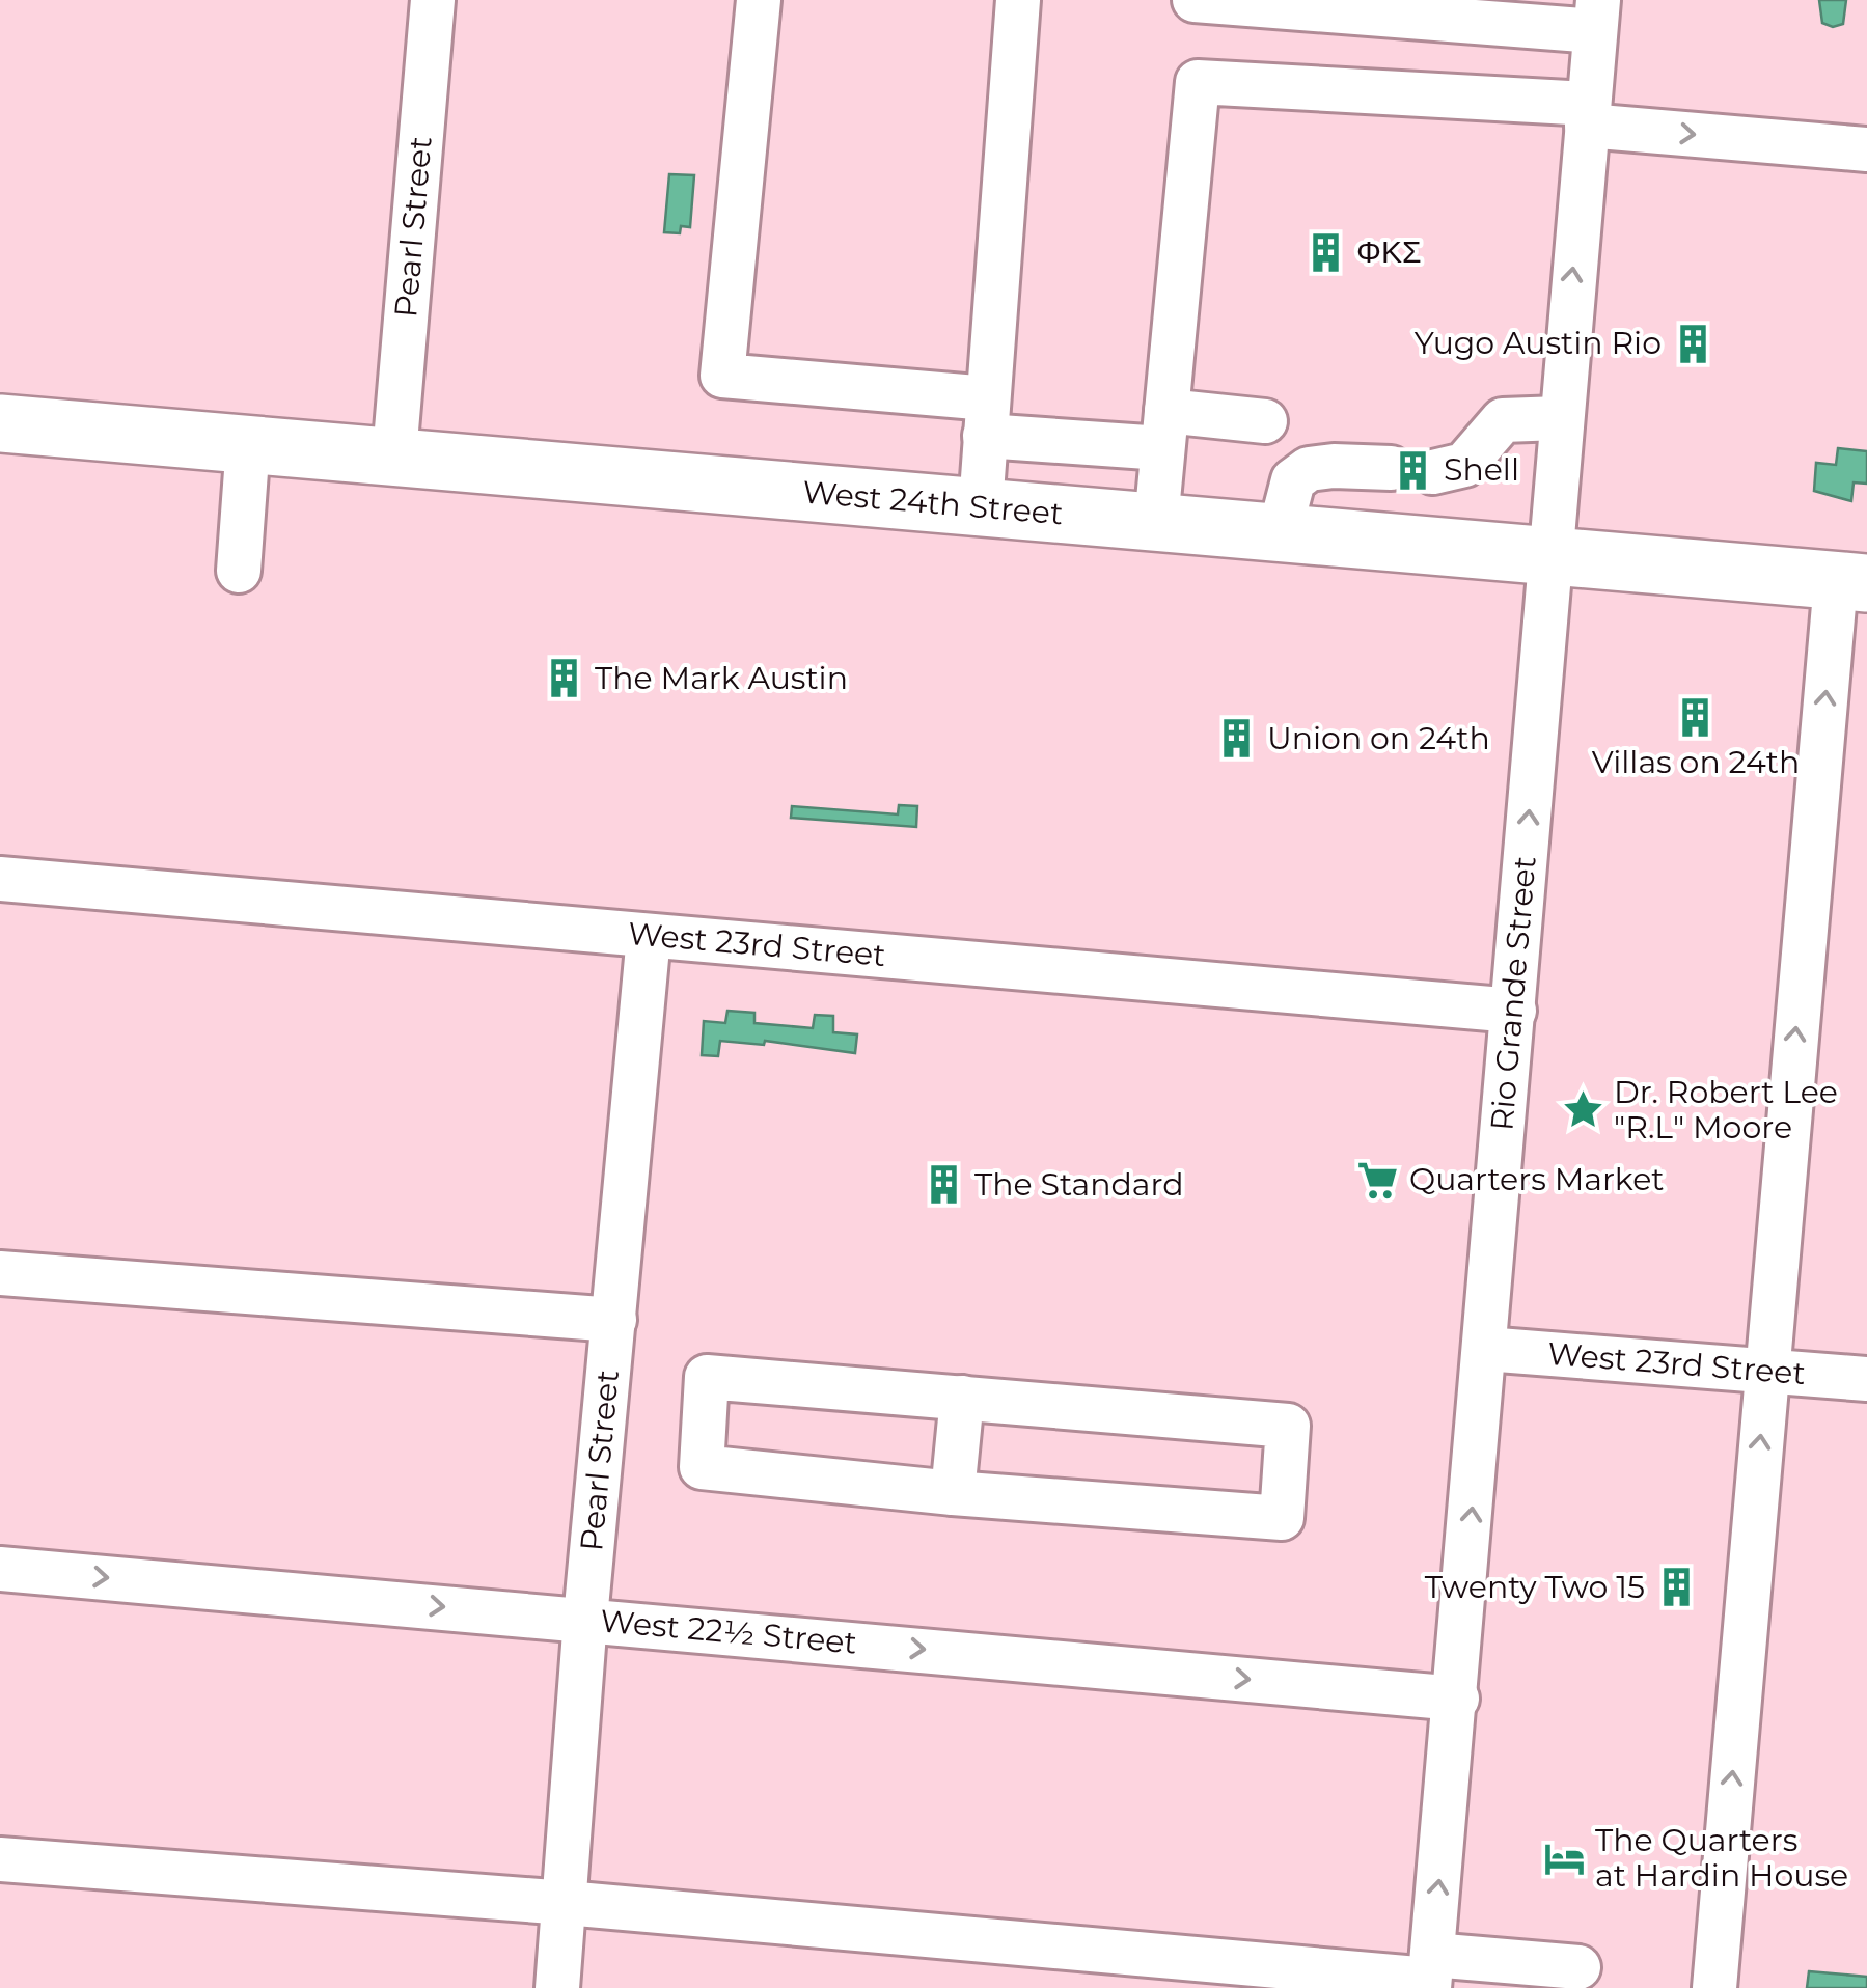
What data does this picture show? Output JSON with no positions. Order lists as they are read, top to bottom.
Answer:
{
  "streets": {
    "main road": ["West 24th Street"],
    "street": [
      "Pearl Street",
      "West 23rd Street",
      "Rio Grande Street",
      "West 22½ Street"
    ]
  },
  "crossings": [
    ["Pearl Street", "West 24th Street"],
    ["Pearl Street", "West 23rd Street"],
    ["Pearl Street", "West 22½ Street"],
    ["West 24th Street", "Rio Grande Street"],
    ["West 23rd Street", "Rio Grande Street"],
    ["Rio Grande Street", "West 22½ Street"]
  ],
  "places": {
    "building": [
      "ΦΚΣ",
      "Yugo Austin Rio",
      "Shell",
      "The Mark Austin",
      "Villas on 24th",
      "Union on 24th",
      "The Standard",
      "Twenty Two 15"
    ],
    "place": ["Dr. Robert Lee \"R.L\" Moore"],
    "supermarket": ["Quarters Market"],
    "hotel": ["The Quarters at Hardin House"]
  }
}
